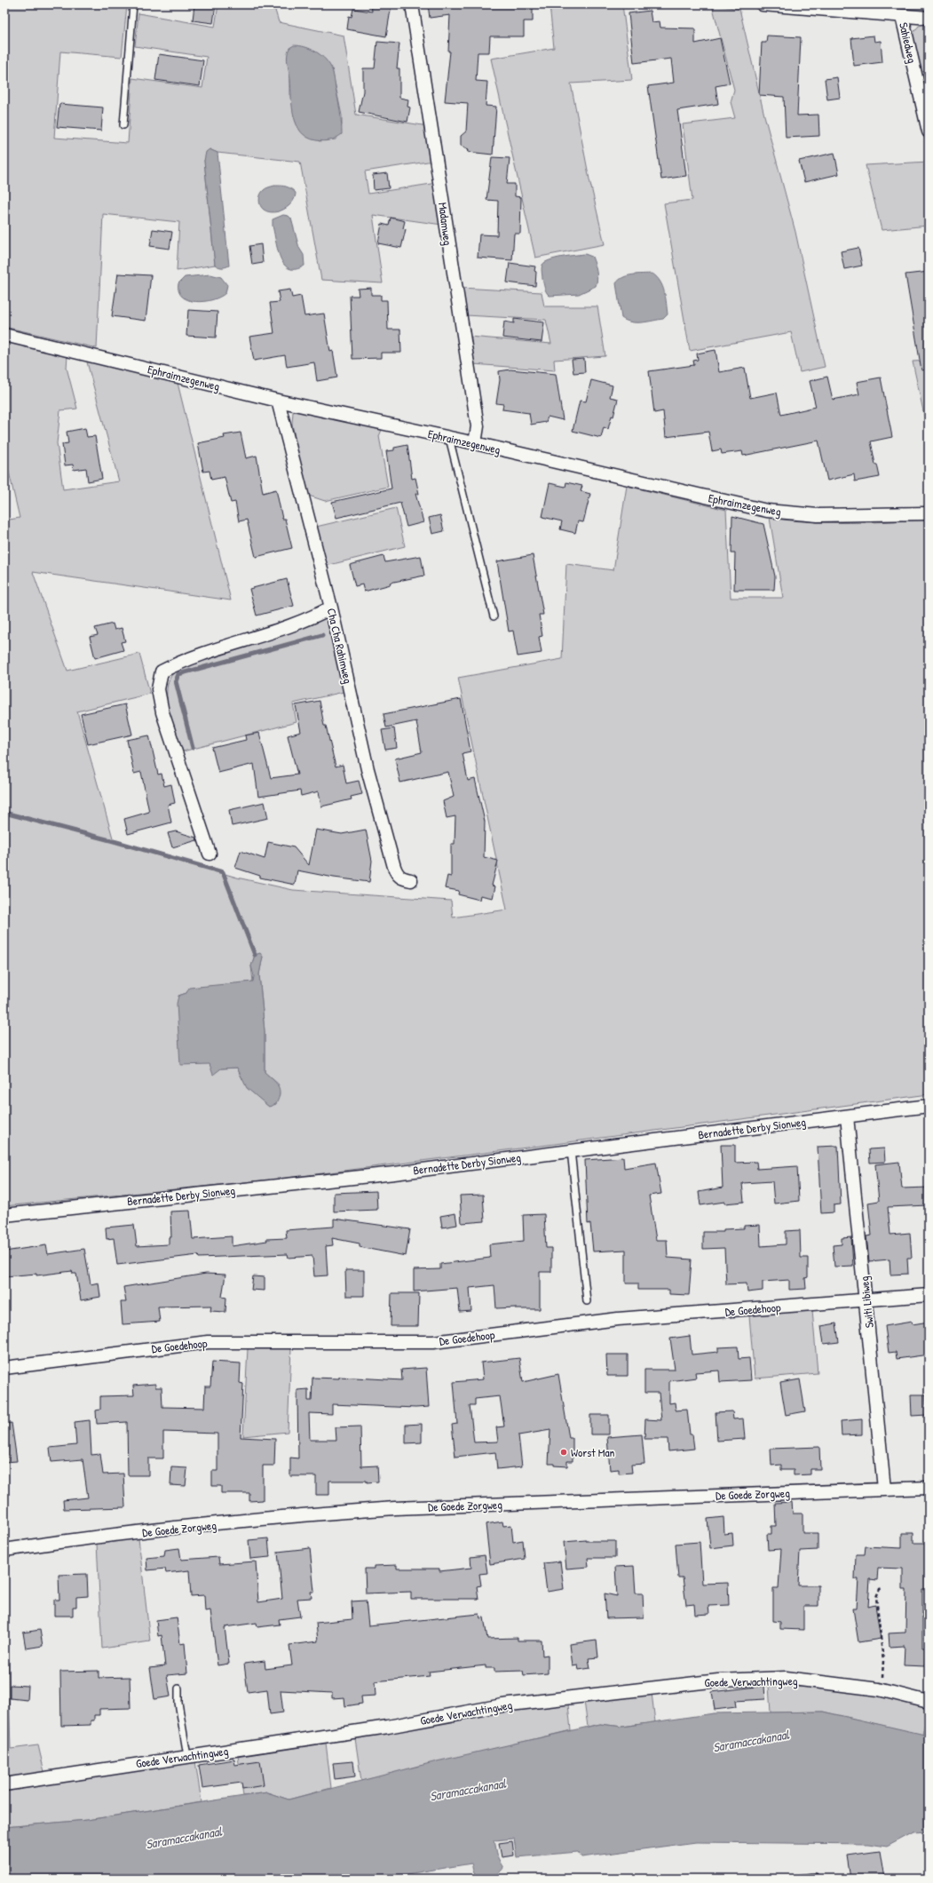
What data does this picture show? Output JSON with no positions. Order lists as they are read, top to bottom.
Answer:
{
  "streets": {
    "street": [
      "Sahiedweg",
      "Madamweg",
      "Ephraimzegenweg",
      "Cha Cha Rahimweg",
      "Bernadette Derby Sionweg",
      "Switi Libiweg",
      "De Goedehoop",
      "De Goede Zorgweg",
      "Goede Verwachtingweg"
    ]
  },
  "crossings": [
    ["Madamweg", "Ephraimzegenweg"],
    ["Ephraimzegenweg", "Cha Cha Rahimweg"],
    ["Bernadette Derby Sionweg", "Switi Libiweg"],
    ["Switi Libiweg", "De Goedehoop"],
    ["Switi Libiweg", "De Goede Zorgweg"]
  ],
  "water": ["Saramaccakanaal"],
  "places": ["Worst Man"]
}
